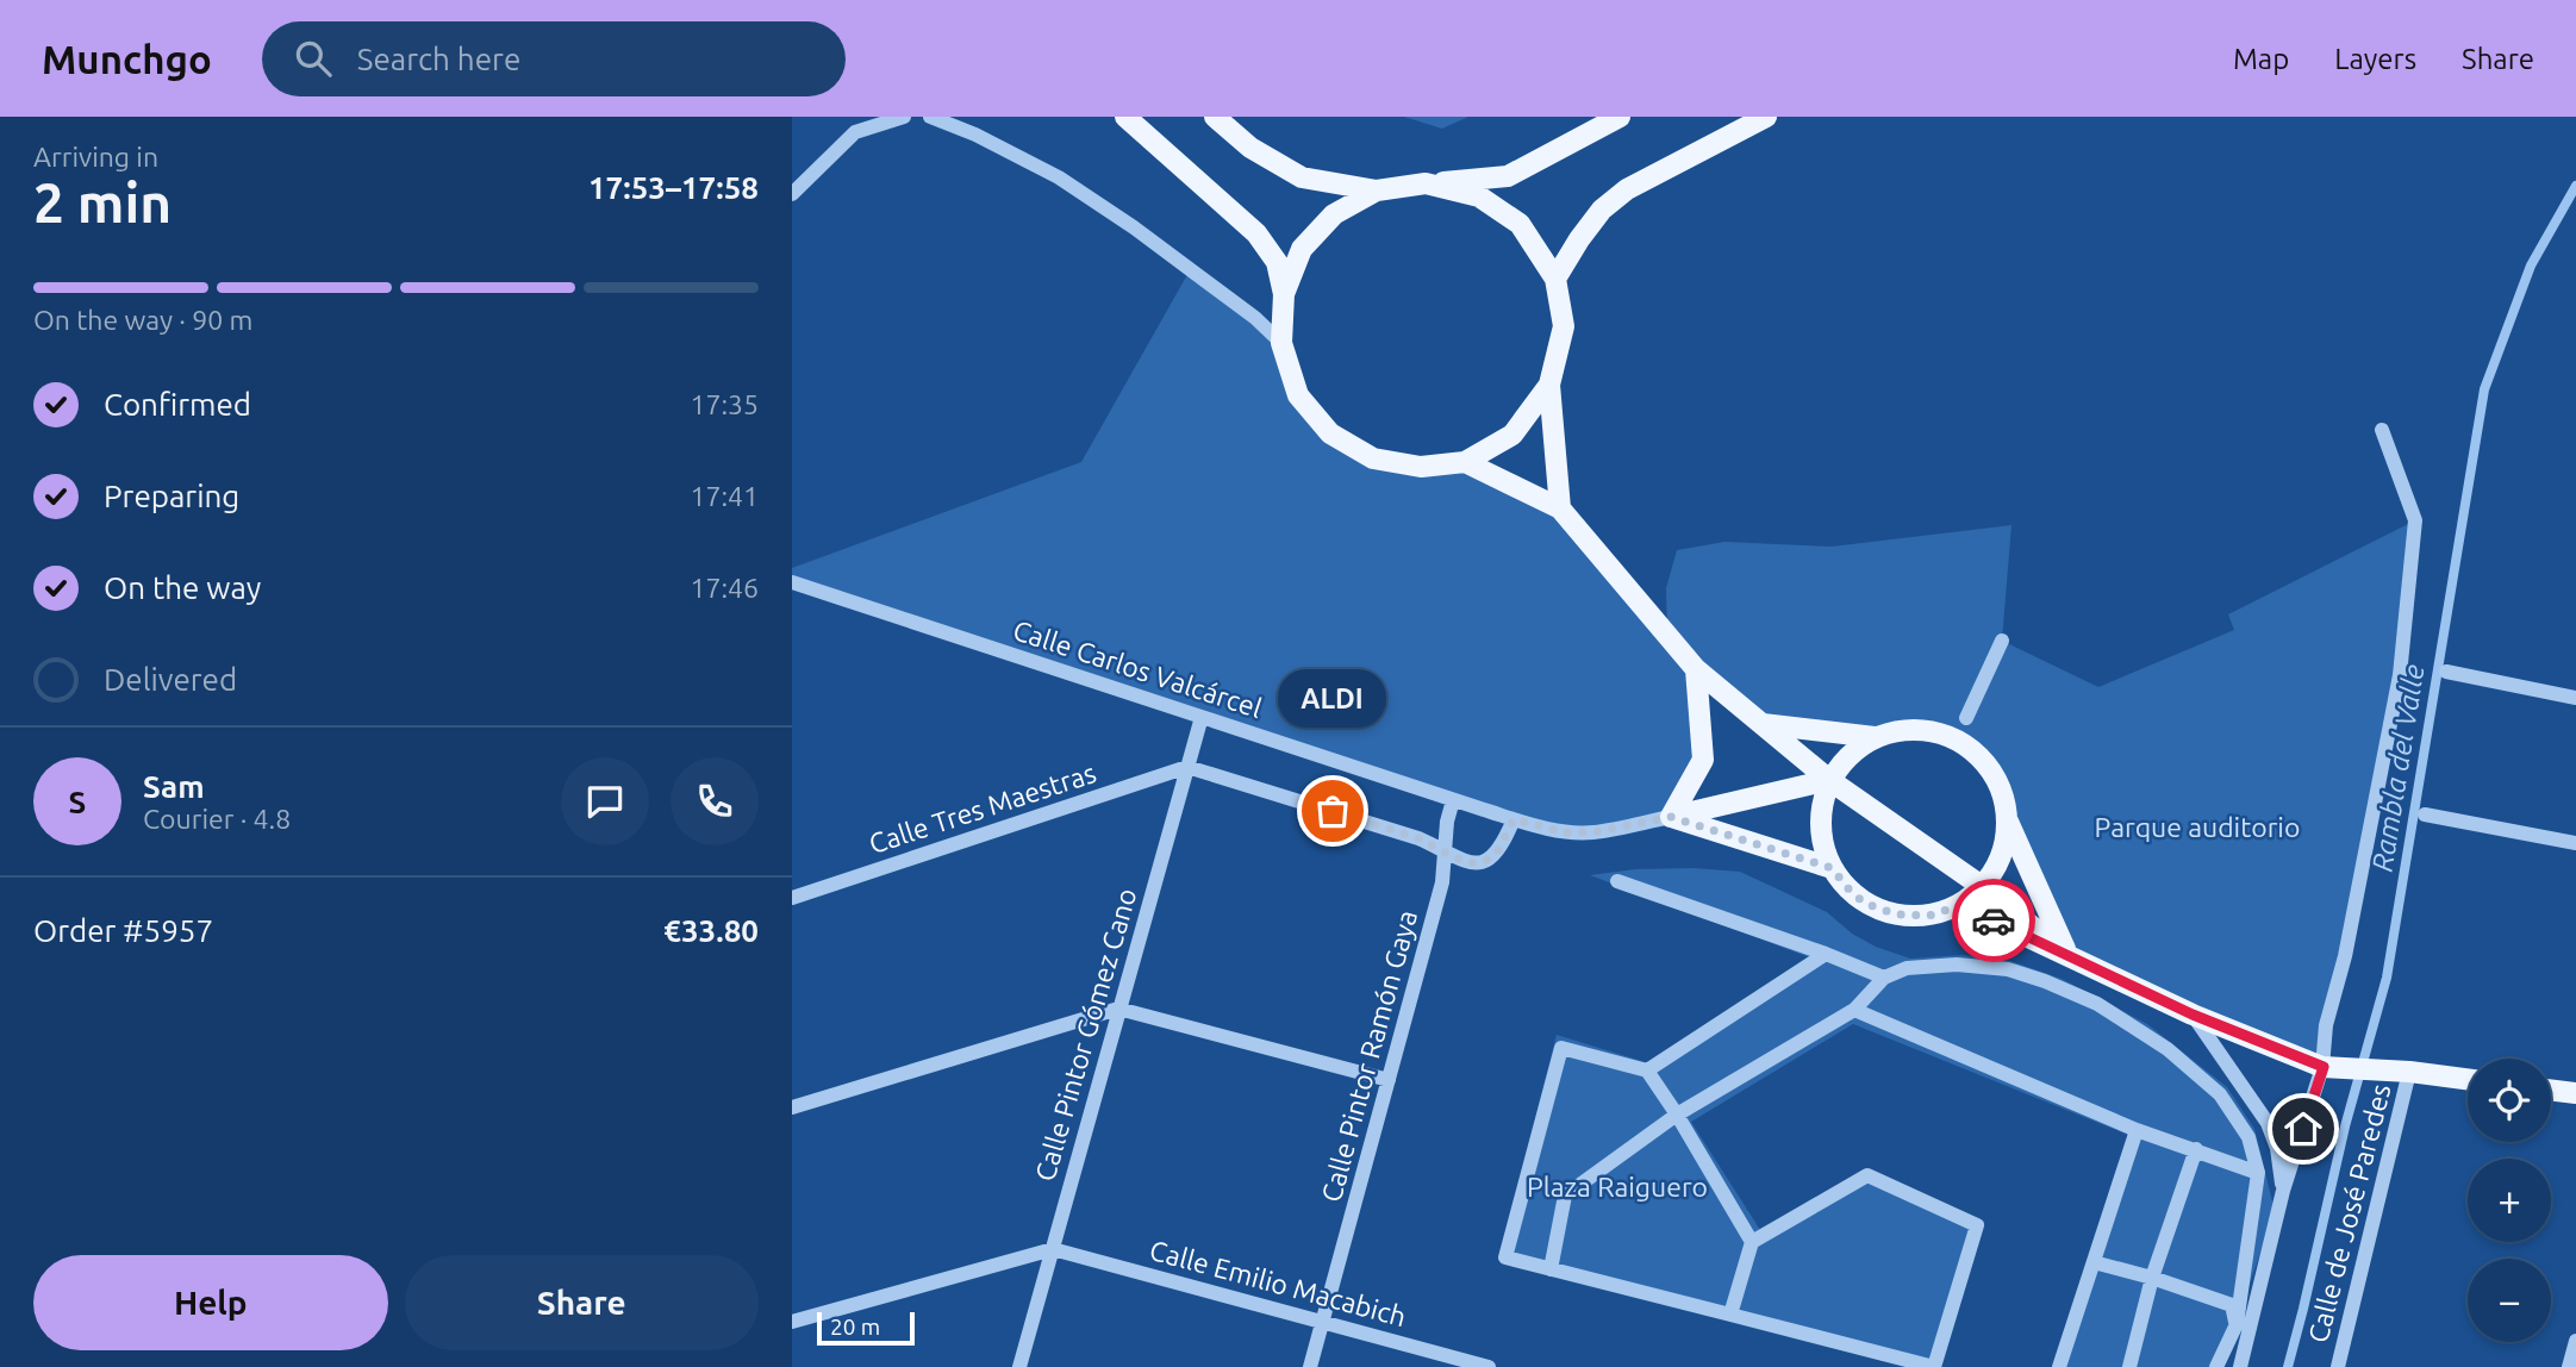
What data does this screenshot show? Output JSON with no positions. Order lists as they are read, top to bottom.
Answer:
{
  "streets": {
    "street": [
      "Calle Carlos Valcárcel",
      "Calle Tres Maestras",
      "Calle Pintor Gómez Cano",
      "Calle Pintor Ramón Gaya",
      "Calle de José Paredes",
      "Calle Emilio Macabich"
    ]
  },
  "crossings": [
    ["Calle Carlos Valcárcel", "Calle Pintor Gómez Cano"],
    ["Calle Carlos Valcárcel", "Calle Pintor Ramón Gaya"],
    ["Calle Tres Maestras", "Calle Pintor Gómez Cano"],
    ["Calle Pintor Gómez Cano", "Calle Emilio Macabich"],
    ["Calle Pintor Ramón Gaya", "Calle Emilio Macabich"]
  ],
  "water": ["Rambla del Valle"],
  "parks": ["Parque auditorio", "Plaza Raiguero"],
  "places": ["ALDI"],
  "scale_bar": "20 m",
  "page": {
    "header": "Munchgo",
    "search": "Search here",
    "nav": ["Map", "Layers", "Share"],
    "heading": ["2 min", "Arriving in", "17:53–17:58"],
    "panel": [
      "Sam",
      "Courier · 4.8",
      "Order #5957",
      "€33.80"
    ],
    "bar": "On the way · 90 m",
    "list": [
      ["Confirmed", "17:35"],
      ["Preparing", "17:41"],
      ["On the way", "17:46"],
      "Delivered"
    ],
    "bubble": "ALDI",
    "round": "S",
    "map_buttons": ["+", "−"],
    "buttons": ["Help", "Share"],
    "scale": "20 m"
  }
}
